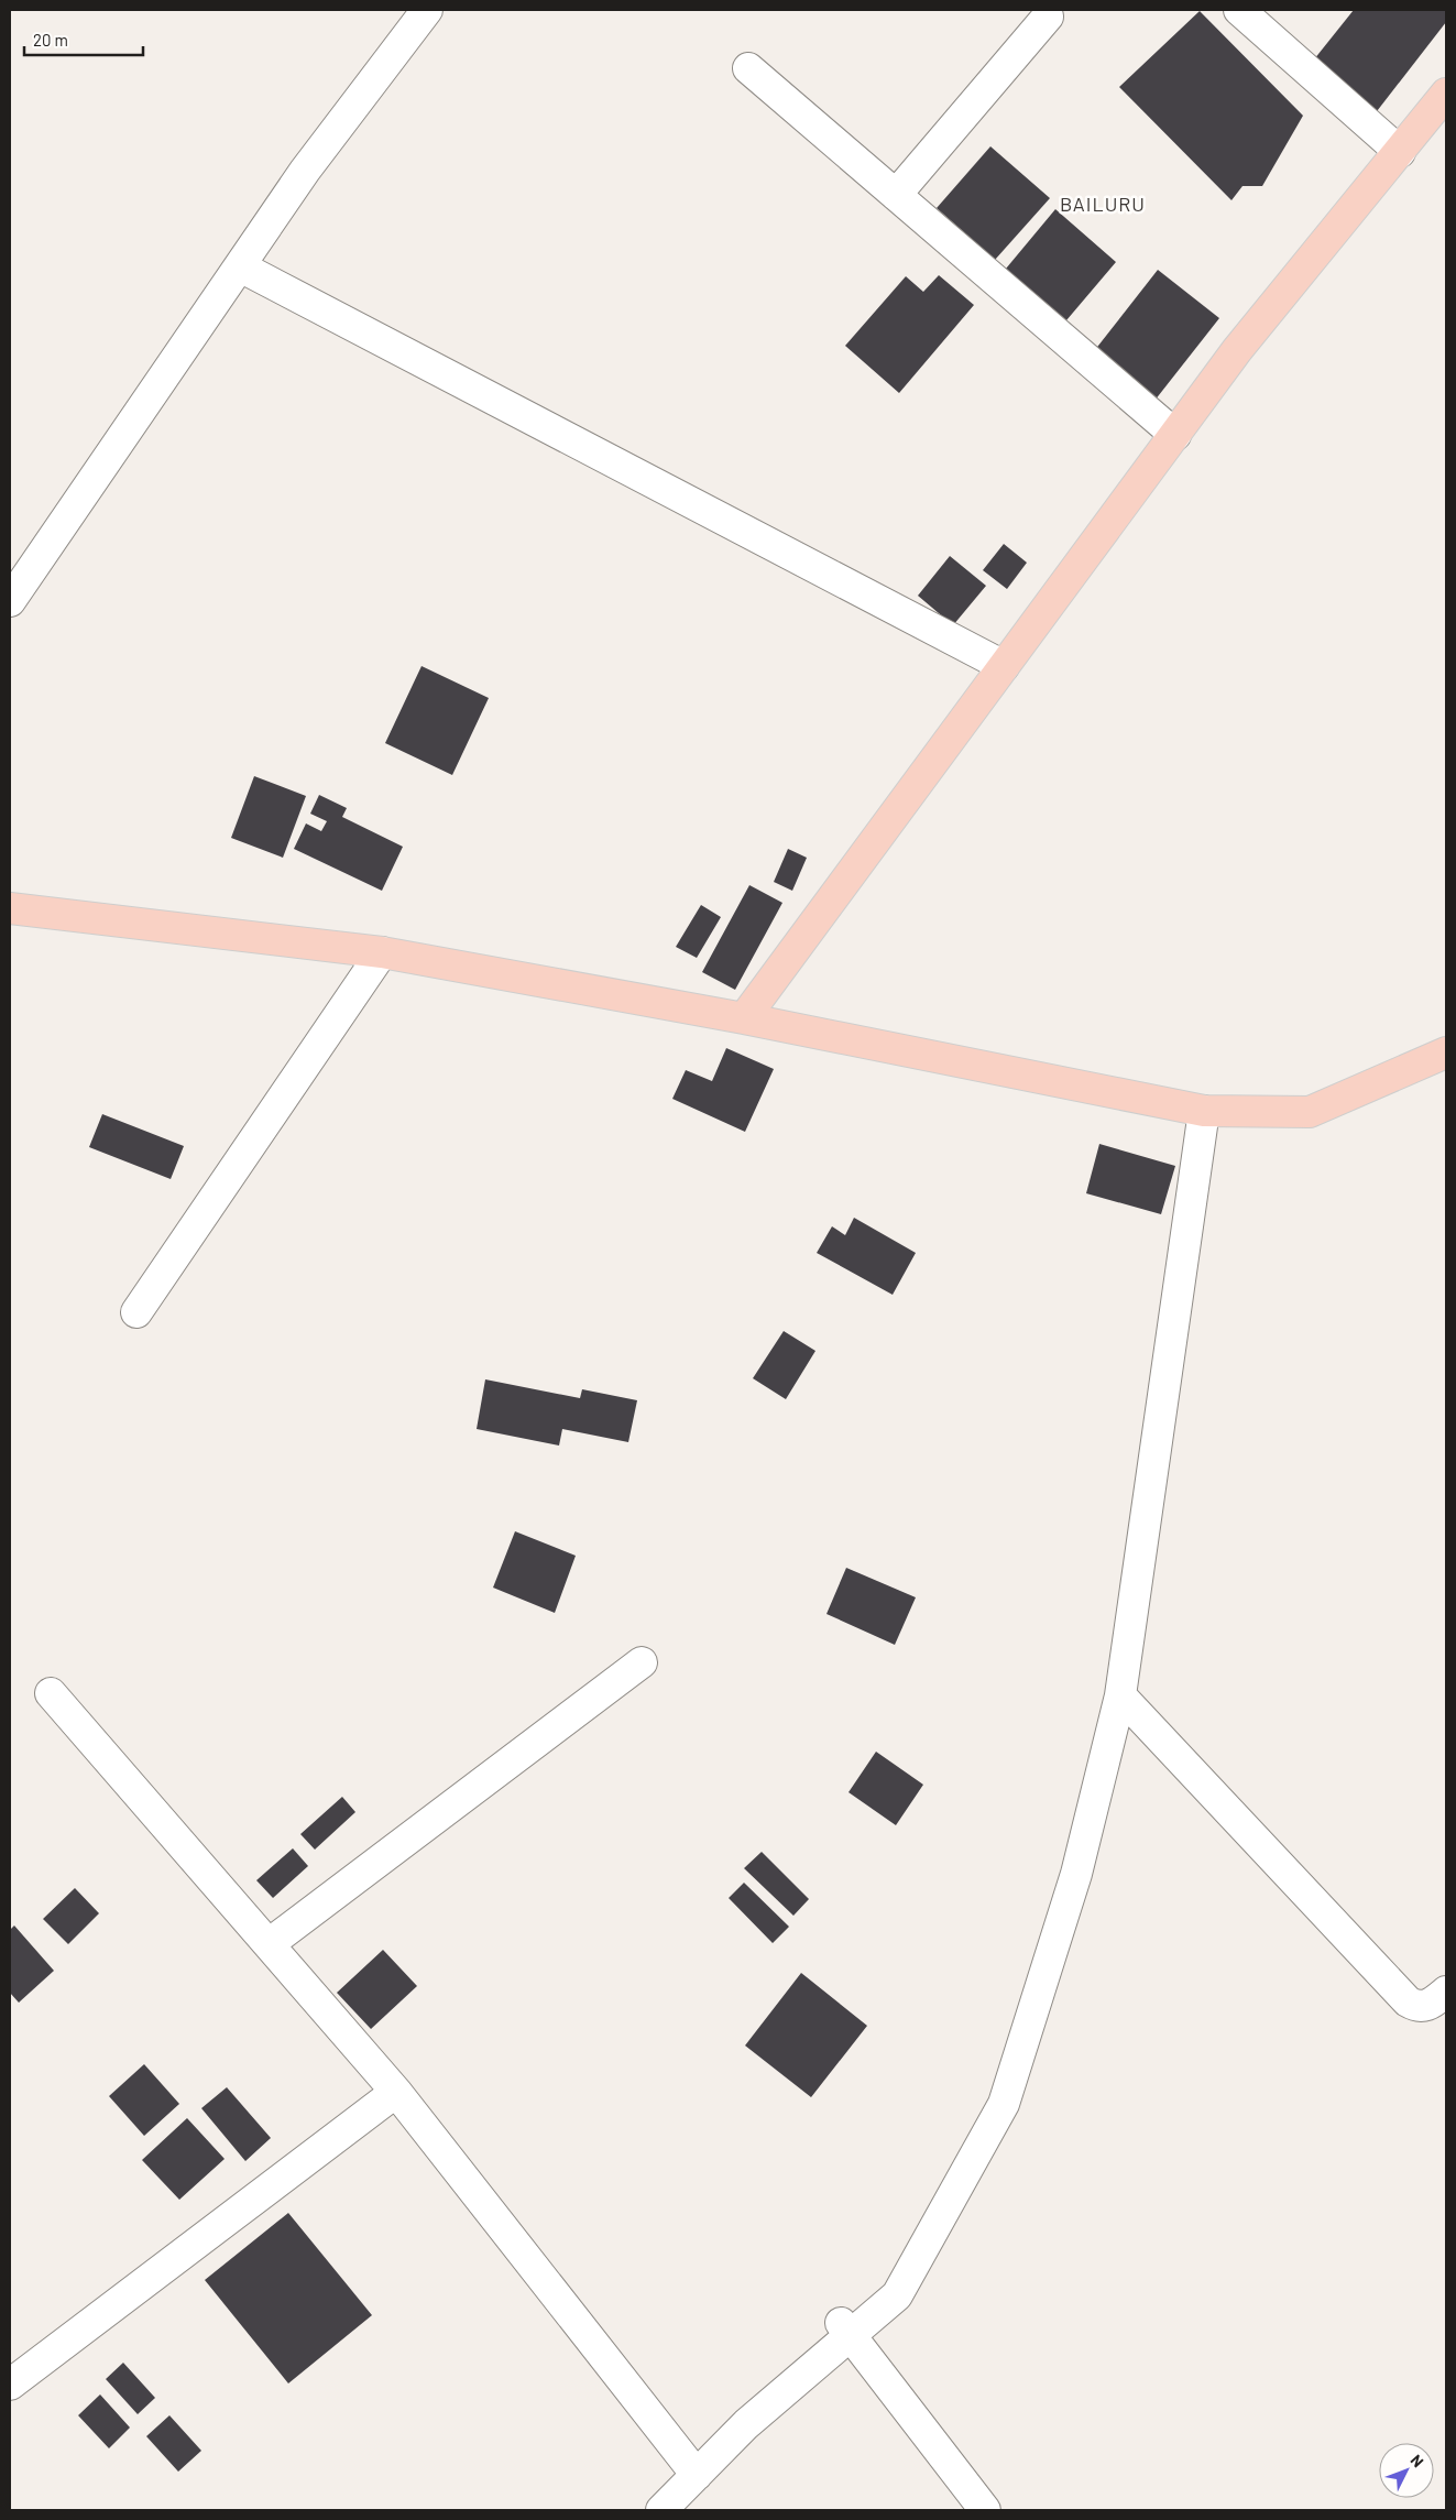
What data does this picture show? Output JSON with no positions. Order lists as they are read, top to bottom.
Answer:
{
  "districts": ["BAILURU"],
  "scale_bar": "20 m",
  "north": "top right"
}
